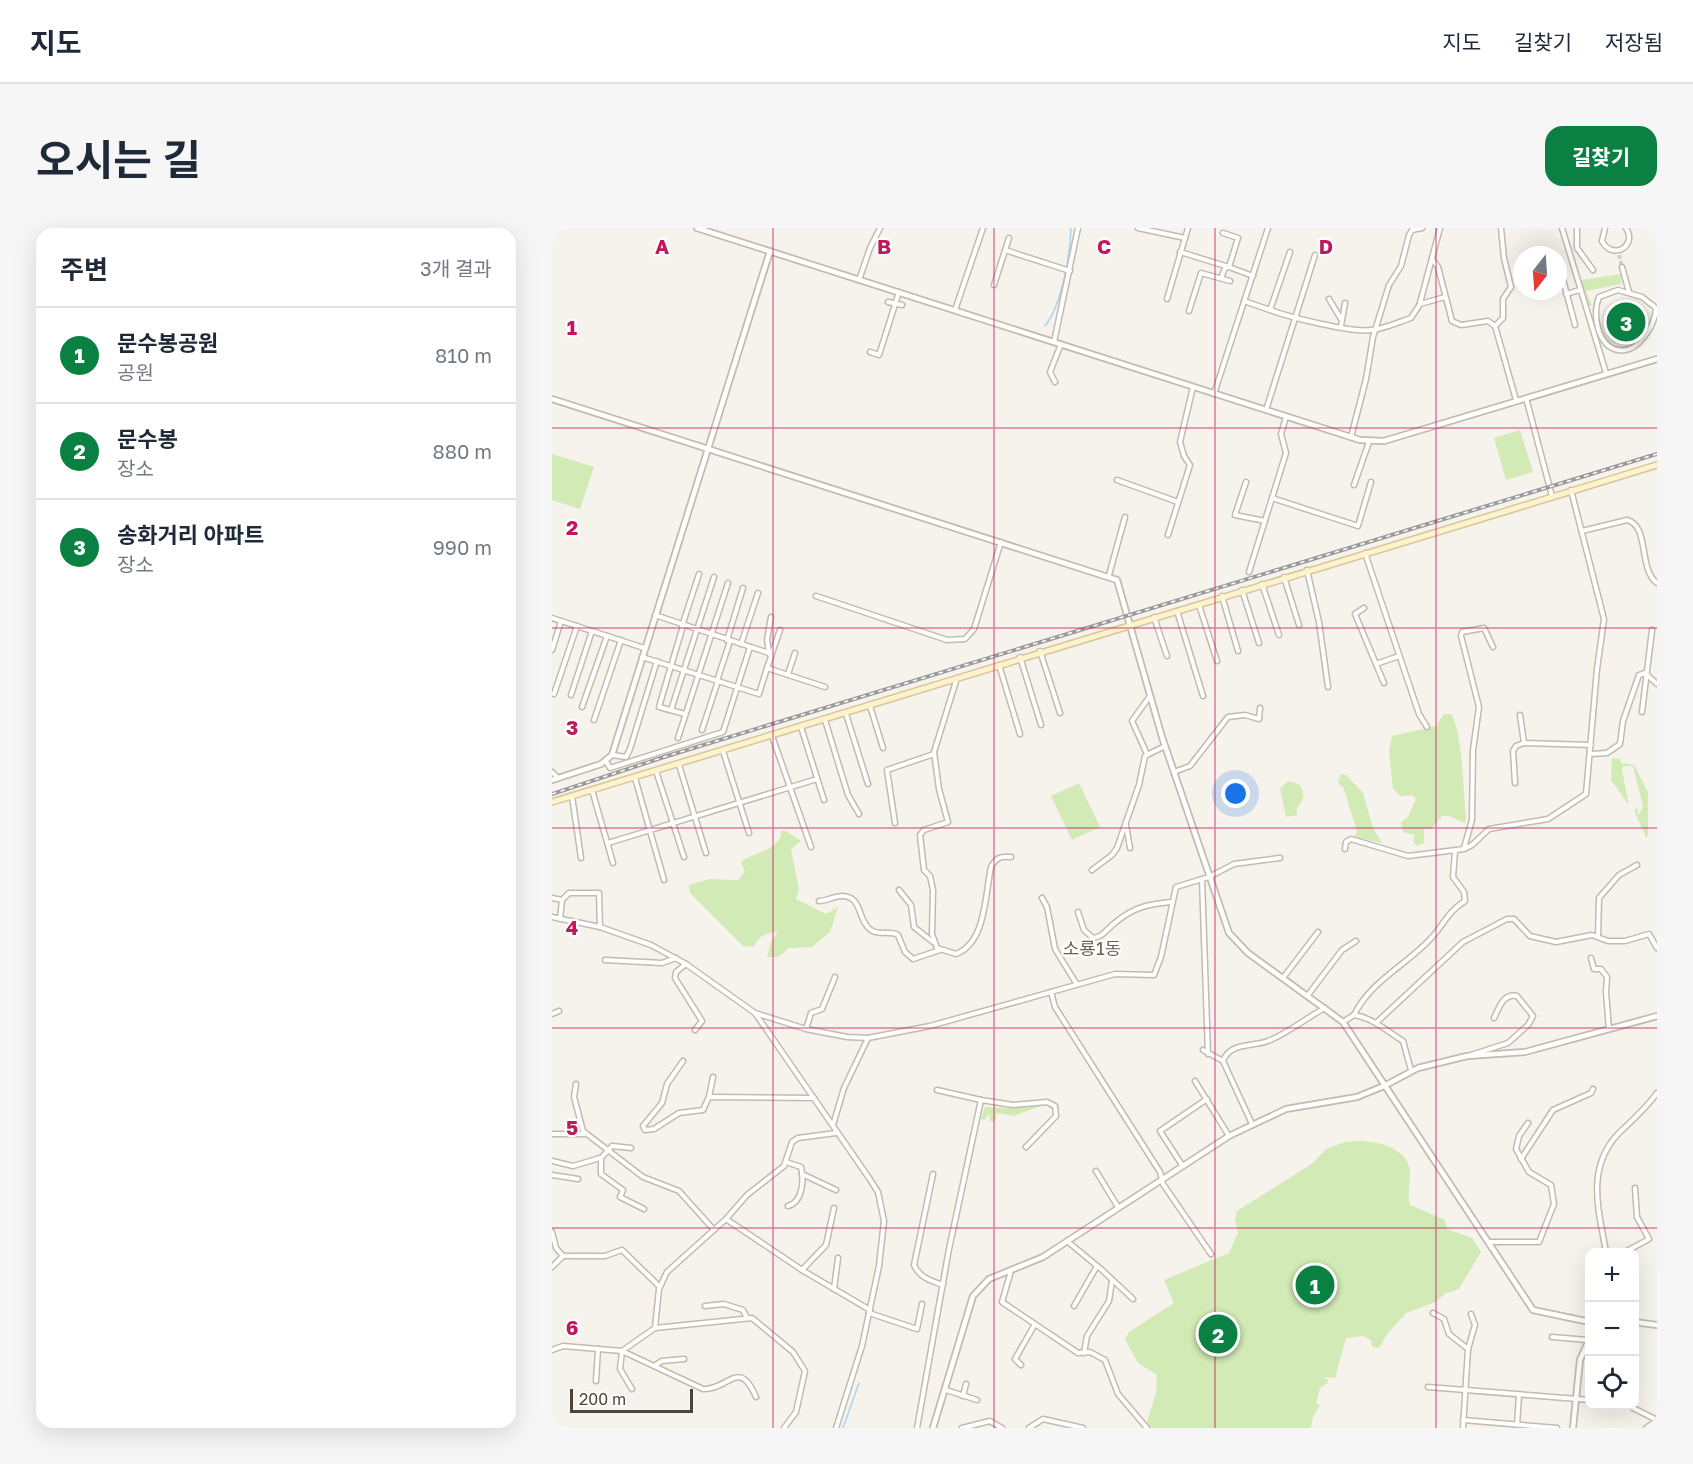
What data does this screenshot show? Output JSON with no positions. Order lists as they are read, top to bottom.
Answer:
{
  "districts": ["소룡1동"],
  "scale_bar": "200 m",
  "north": "bottom",
  "page": {
    "header": "지도",
    "nav": ["지도", "길찾기", "저장됨"],
    "title": "오시는 길",
    "buttons": "길찾기",
    "heading": ["주변", "3개 결과"],
    "pins": ["3", "1", "2"],
    "list": [
      {
        "mark": "1",
        "name": "문수봉공원",
        "note": "공원",
        "value": "810 m"
      },
      {
        "mark": "2",
        "name": "문수봉",
        "note": "장소",
        "value": "880 m"
      },
      {
        "mark": "3",
        "name": "송화거리 아파트",
        "note": "장소",
        "value": "990 m"
      }
    ],
    "map_buttons": ["+", "−"],
    "scale": "200 m"
  },
  "grid": {
    "columns": [
      "A",
      "B",
      "C",
      "D"
    ],
    "rows": [
      "1",
      "2",
      "3",
      "4",
      "5",
      "6"
    ]
  }
}
